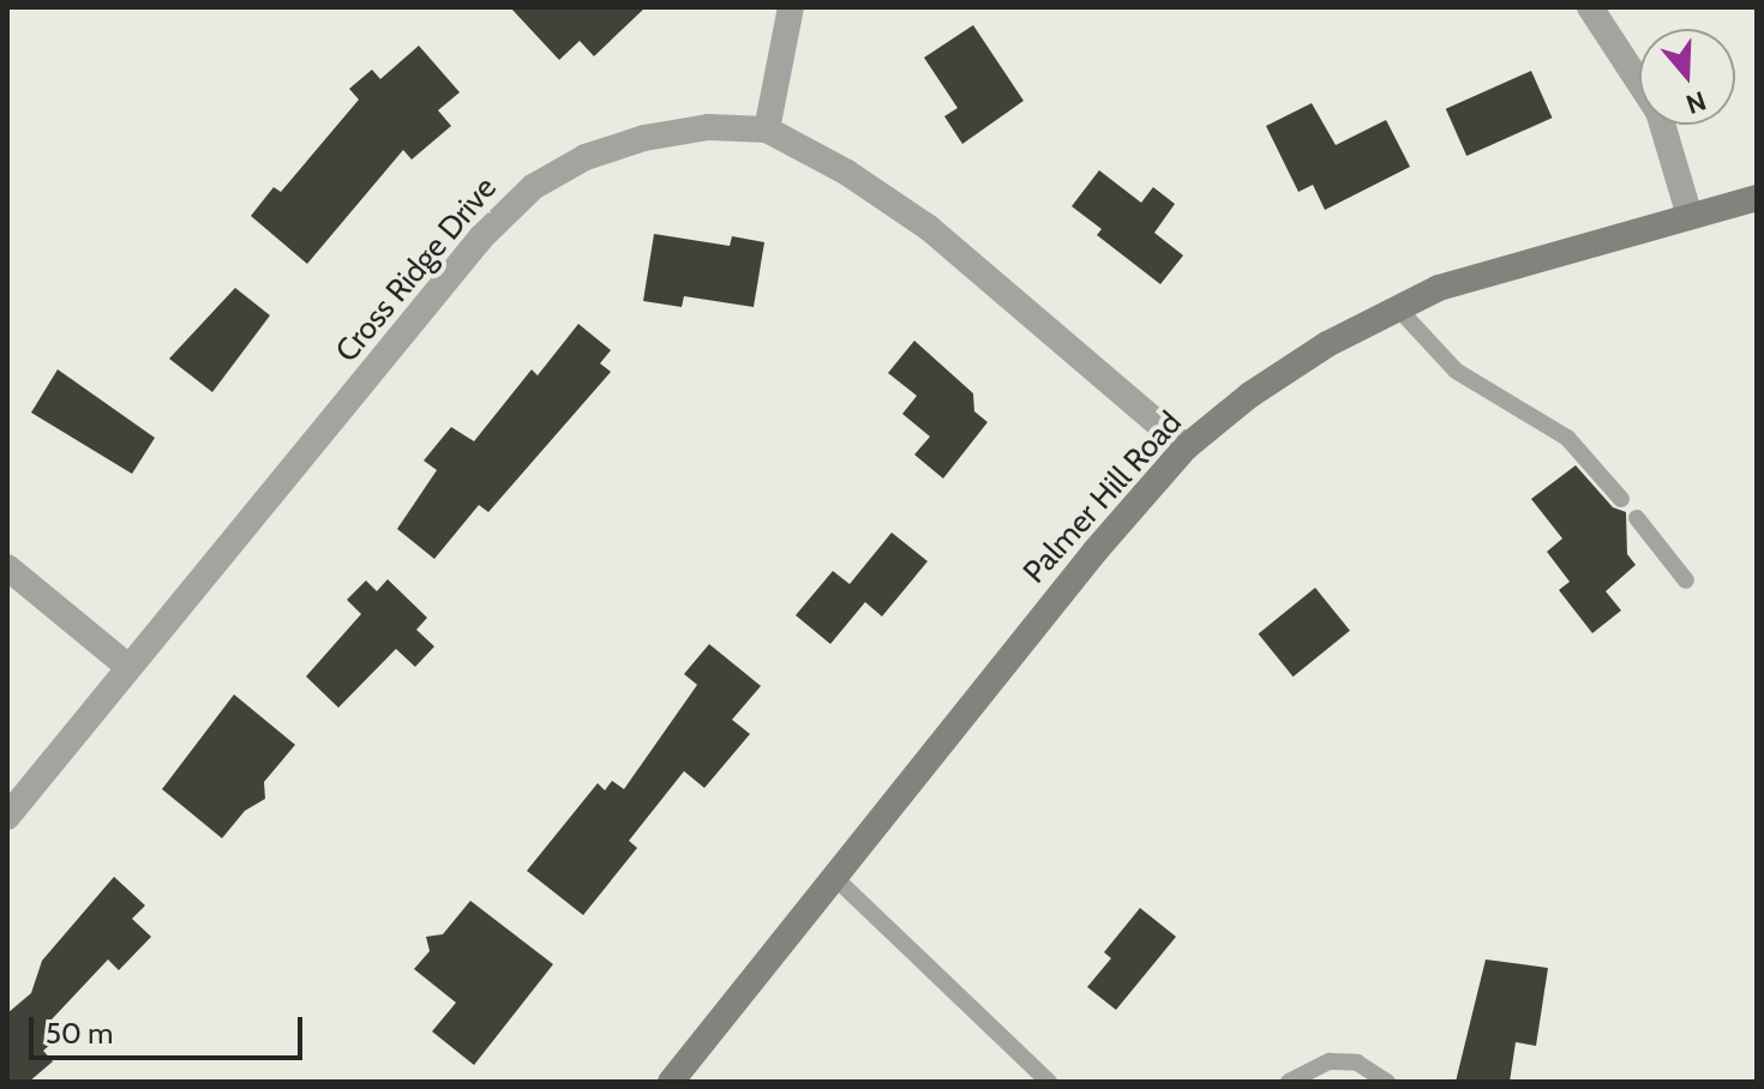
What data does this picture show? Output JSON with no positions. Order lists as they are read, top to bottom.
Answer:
{
  "streets": {
    "main road": ["Palmer Hill Road"],
    "street": ["Cross Ridge Drive"]
  },
  "crossings": [
    ["Cross Ridge Drive", "Palmer Hill Road"]
  ],
  "scale_bar": "50 m",
  "north": "bottom"
}
